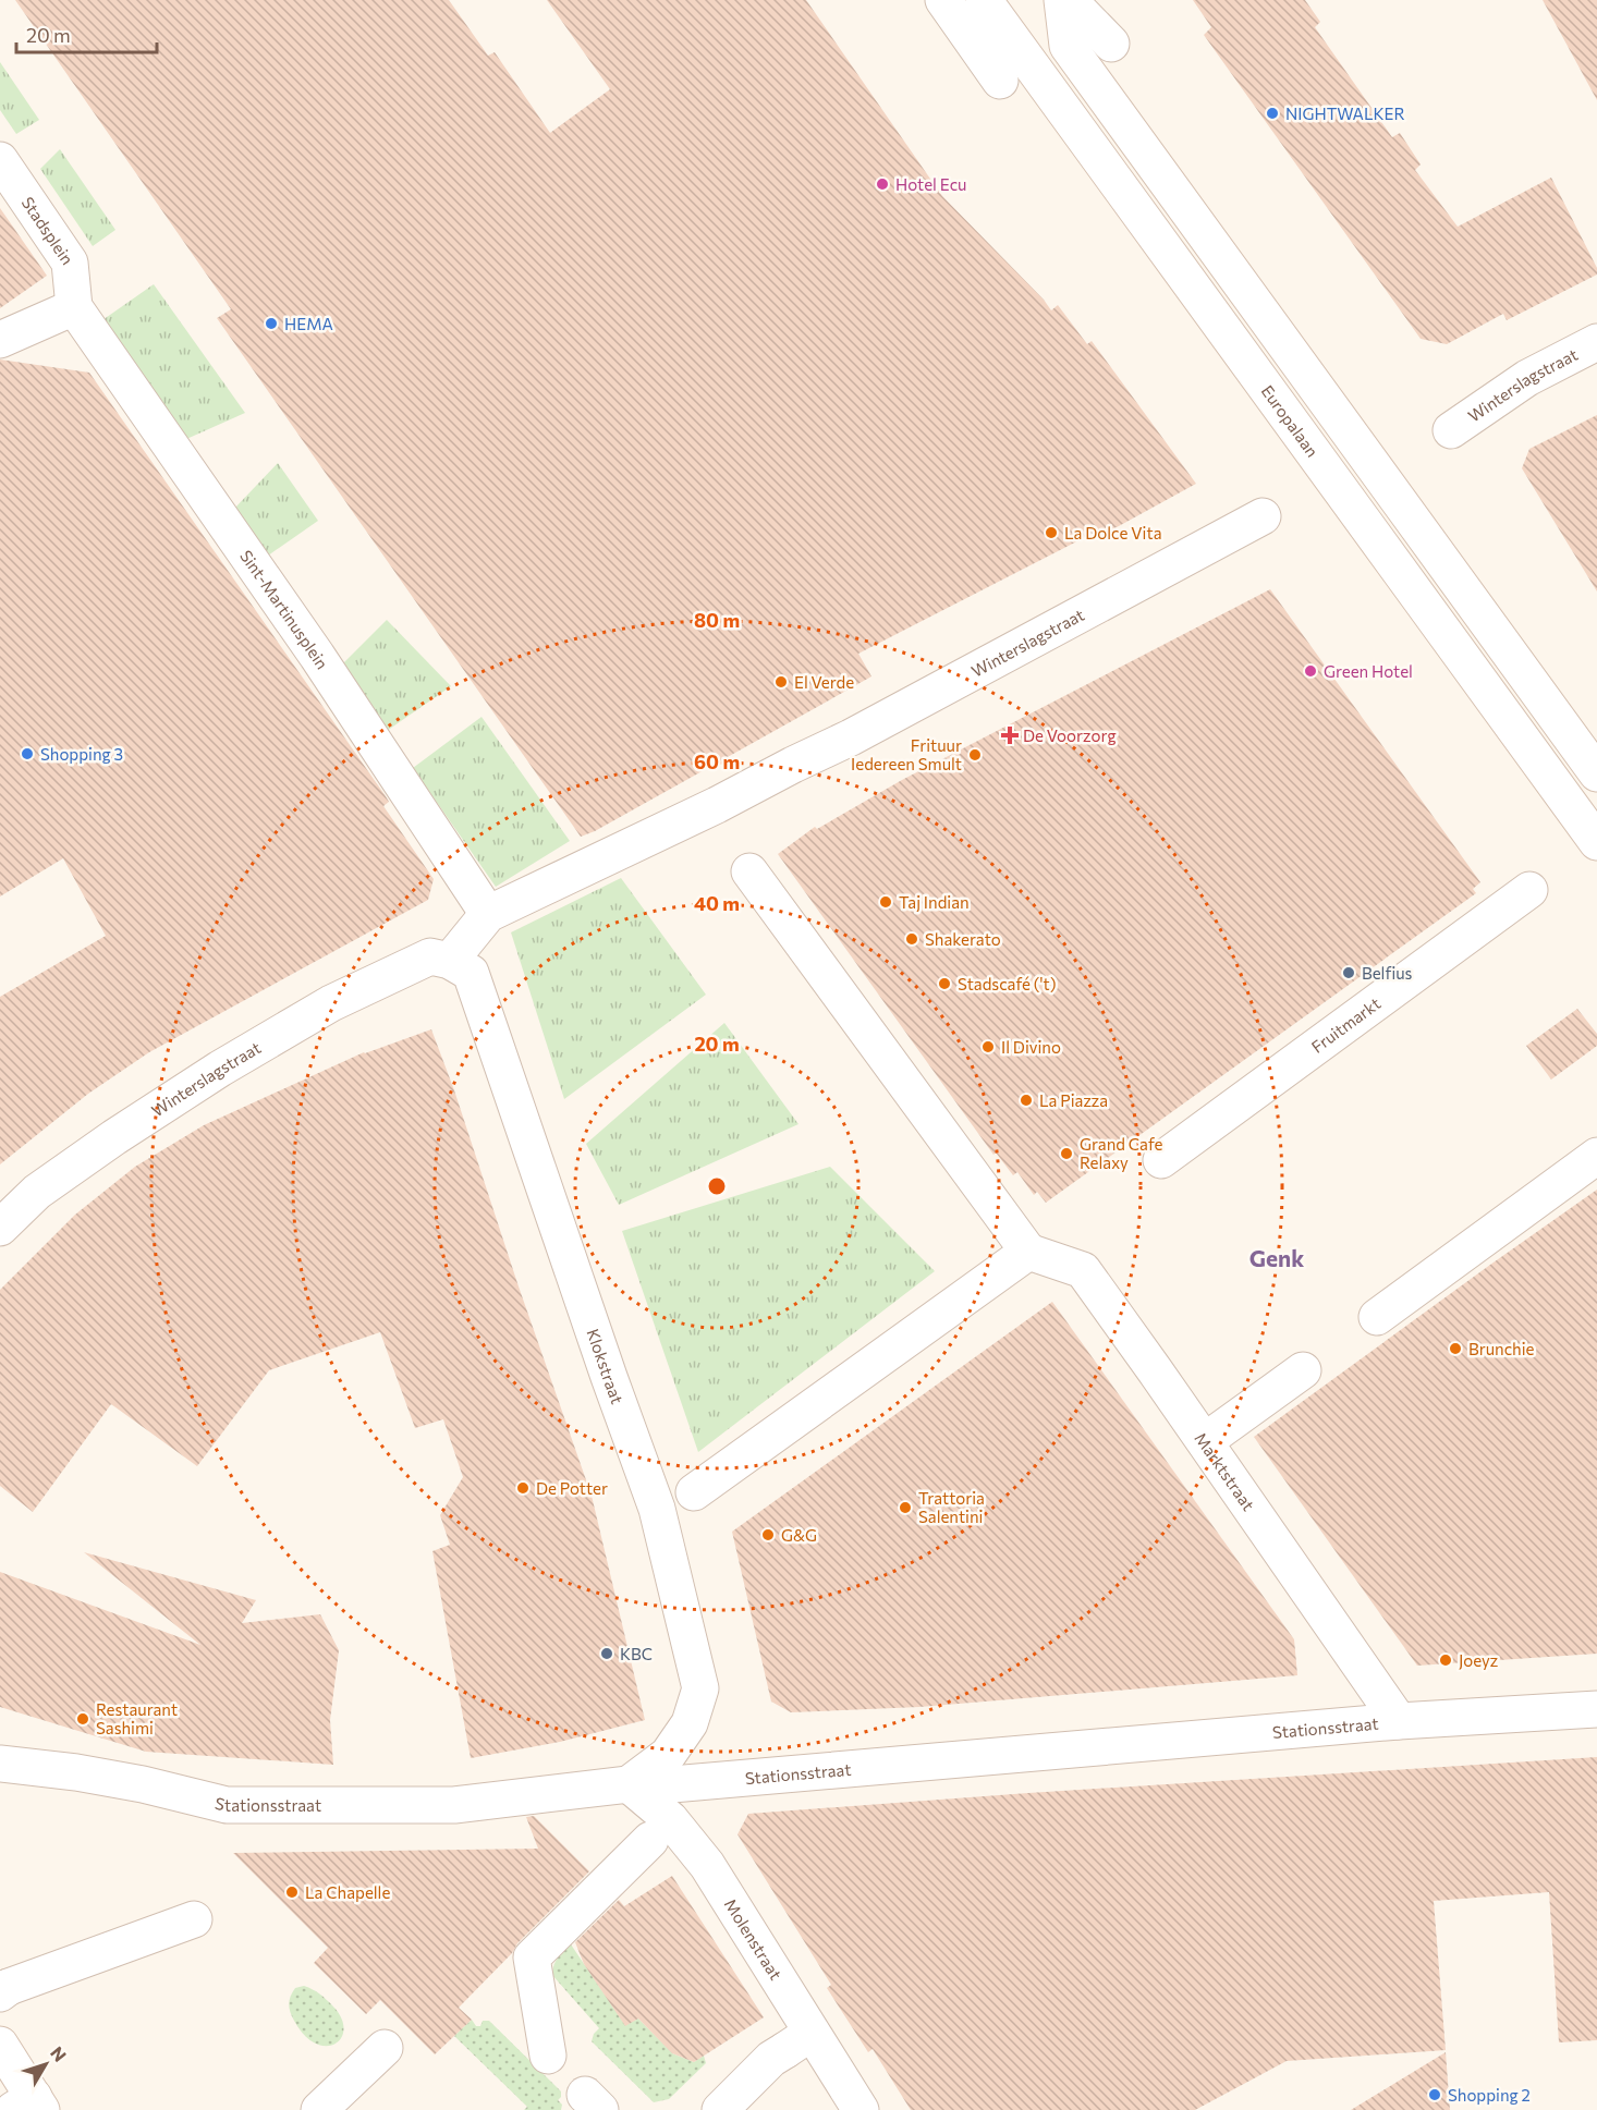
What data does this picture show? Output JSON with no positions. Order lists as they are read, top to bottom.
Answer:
{
  "streets": {
    "street": [
      "Stadsplein",
      "Winterslagstraat",
      "Europalaan",
      "Sint-Martinusplein",
      "Fruitmarkt",
      "Klokstraat",
      "Marktstraat",
      "Stationsstraat",
      "Molenstraat"
    ]
  },
  "crossings": [
    ["Stadsplein", "Sint-Martinusplein"],
    ["Winterslagstraat", "Sint-Martinusplein"],
    ["Winterslagstraat", "Klokstraat"],
    ["Klokstraat", "Stationsstraat"],
    ["Klokstraat", "Molenstraat"],
    ["Marktstraat", "Stationsstraat"],
    ["Stationsstraat", "Molenstraat"]
  ],
  "districts": ["Genk"],
  "places": {
    "other": [
      "NIGHTWALKER",
      "Hotel Ecu",
      "HEMA",
      "La Dolce Vita",
      "Green Hotel",
      "El Verde",
      "Shopping 3",
      "Frituur Iedereen Smult",
      "Taj Indian",
      "Shakerato",
      "Belfius",
      "Stadscafé ('t)",
      "Il Divino",
      "La Piazza",
      "Grand Cafe Relaxy",
      "Brunchie",
      "De Potter",
      "Trattoria Salentini",
      "G&G",
      "KBC",
      "Joeyz",
      "Restaurant Sashimi",
      "La Chapelle",
      "Shopping 2"
    ],
    "health": ["De Voorzorg"]
  },
  "scale_bar": "20 m",
  "north": "top right",
  "rings": [
    "80 m",
    "60 m",
    "40 m",
    "20 m"
  ]
}
